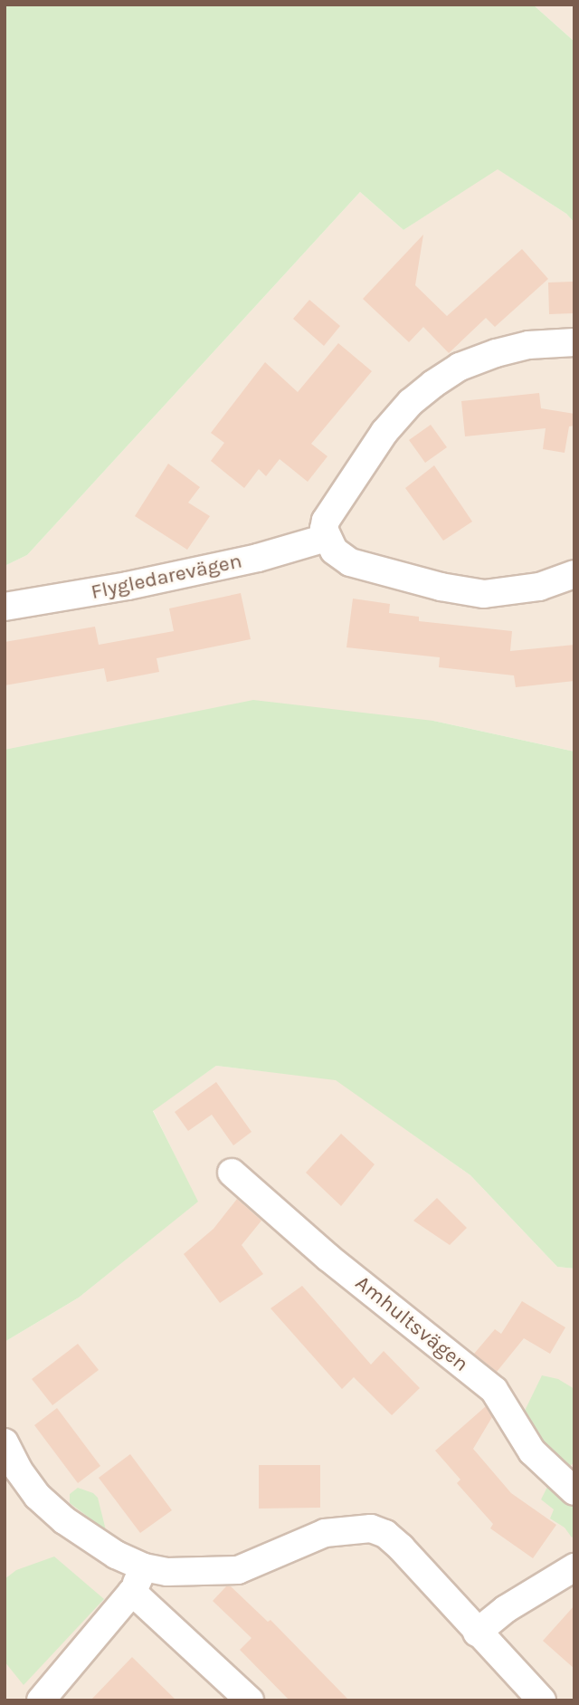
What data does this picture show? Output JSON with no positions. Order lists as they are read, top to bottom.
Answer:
{
  "streets": {
    "street": ["Flygledarevägen", "Amhultsvägen"]
  }
}
